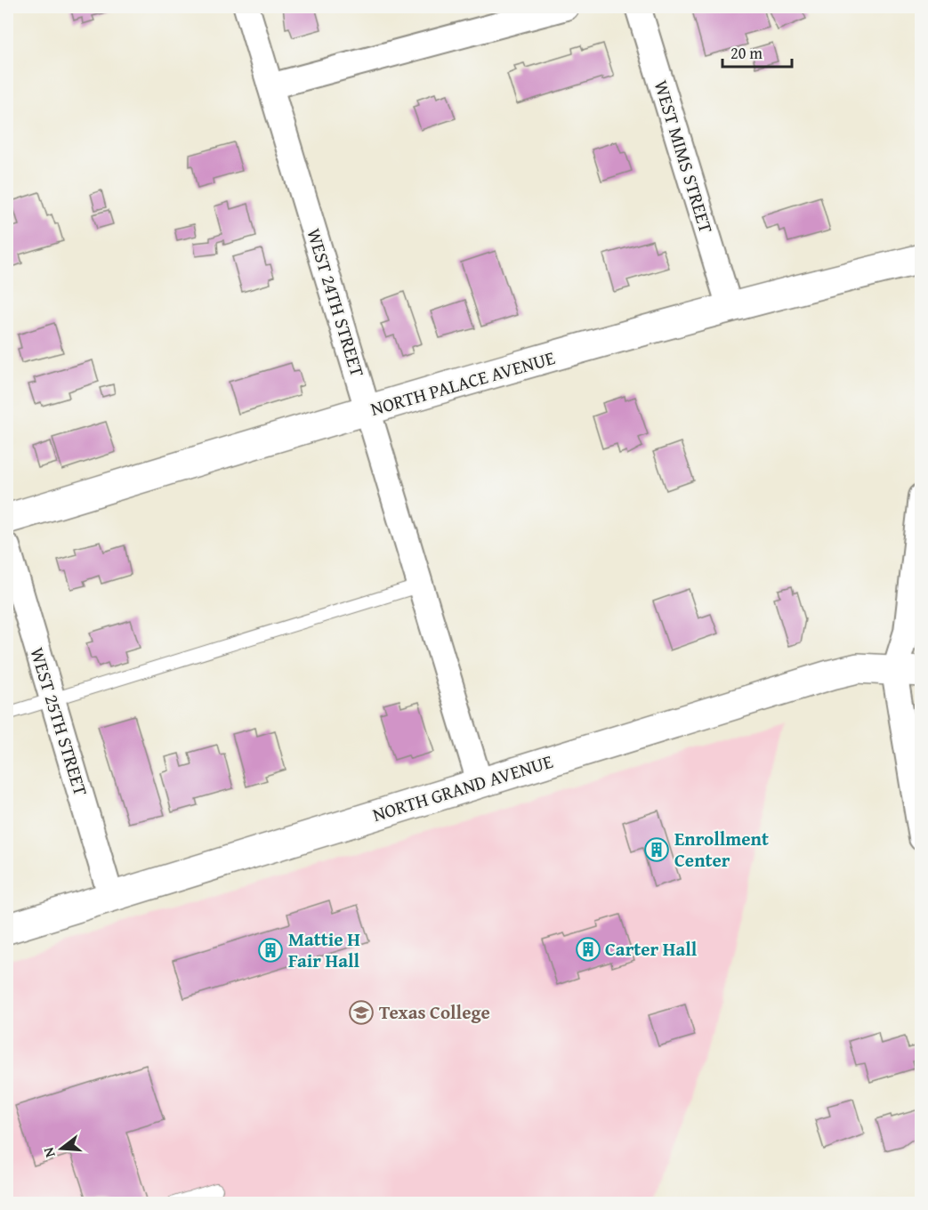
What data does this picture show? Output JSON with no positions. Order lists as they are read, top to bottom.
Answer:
{
  "streets": {
    "street": [
      "WEST MIMS STREET",
      "WEST 24TH STREET",
      "NORTH PALACE AVENUE",
      "WEST 25TH STREET",
      "NORTH GRAND AVENUE"
    ]
  },
  "crossings": [
    ["WEST MIMS STREET", "NORTH PALACE AVENUE"],
    ["WEST 24TH STREET", "NORTH PALACE AVENUE"],
    ["WEST 24TH STREET", "NORTH GRAND AVENUE"],
    ["WEST 25TH STREET", "NORTH GRAND AVENUE"]
  ],
  "places": {
    "building": ["Enrollment Center", "Carter Hall", "Mattie H Fair Hall"],
    "school or university": ["Texas College"]
  },
  "scale_bar": "20 m",
  "north": "left"
}
